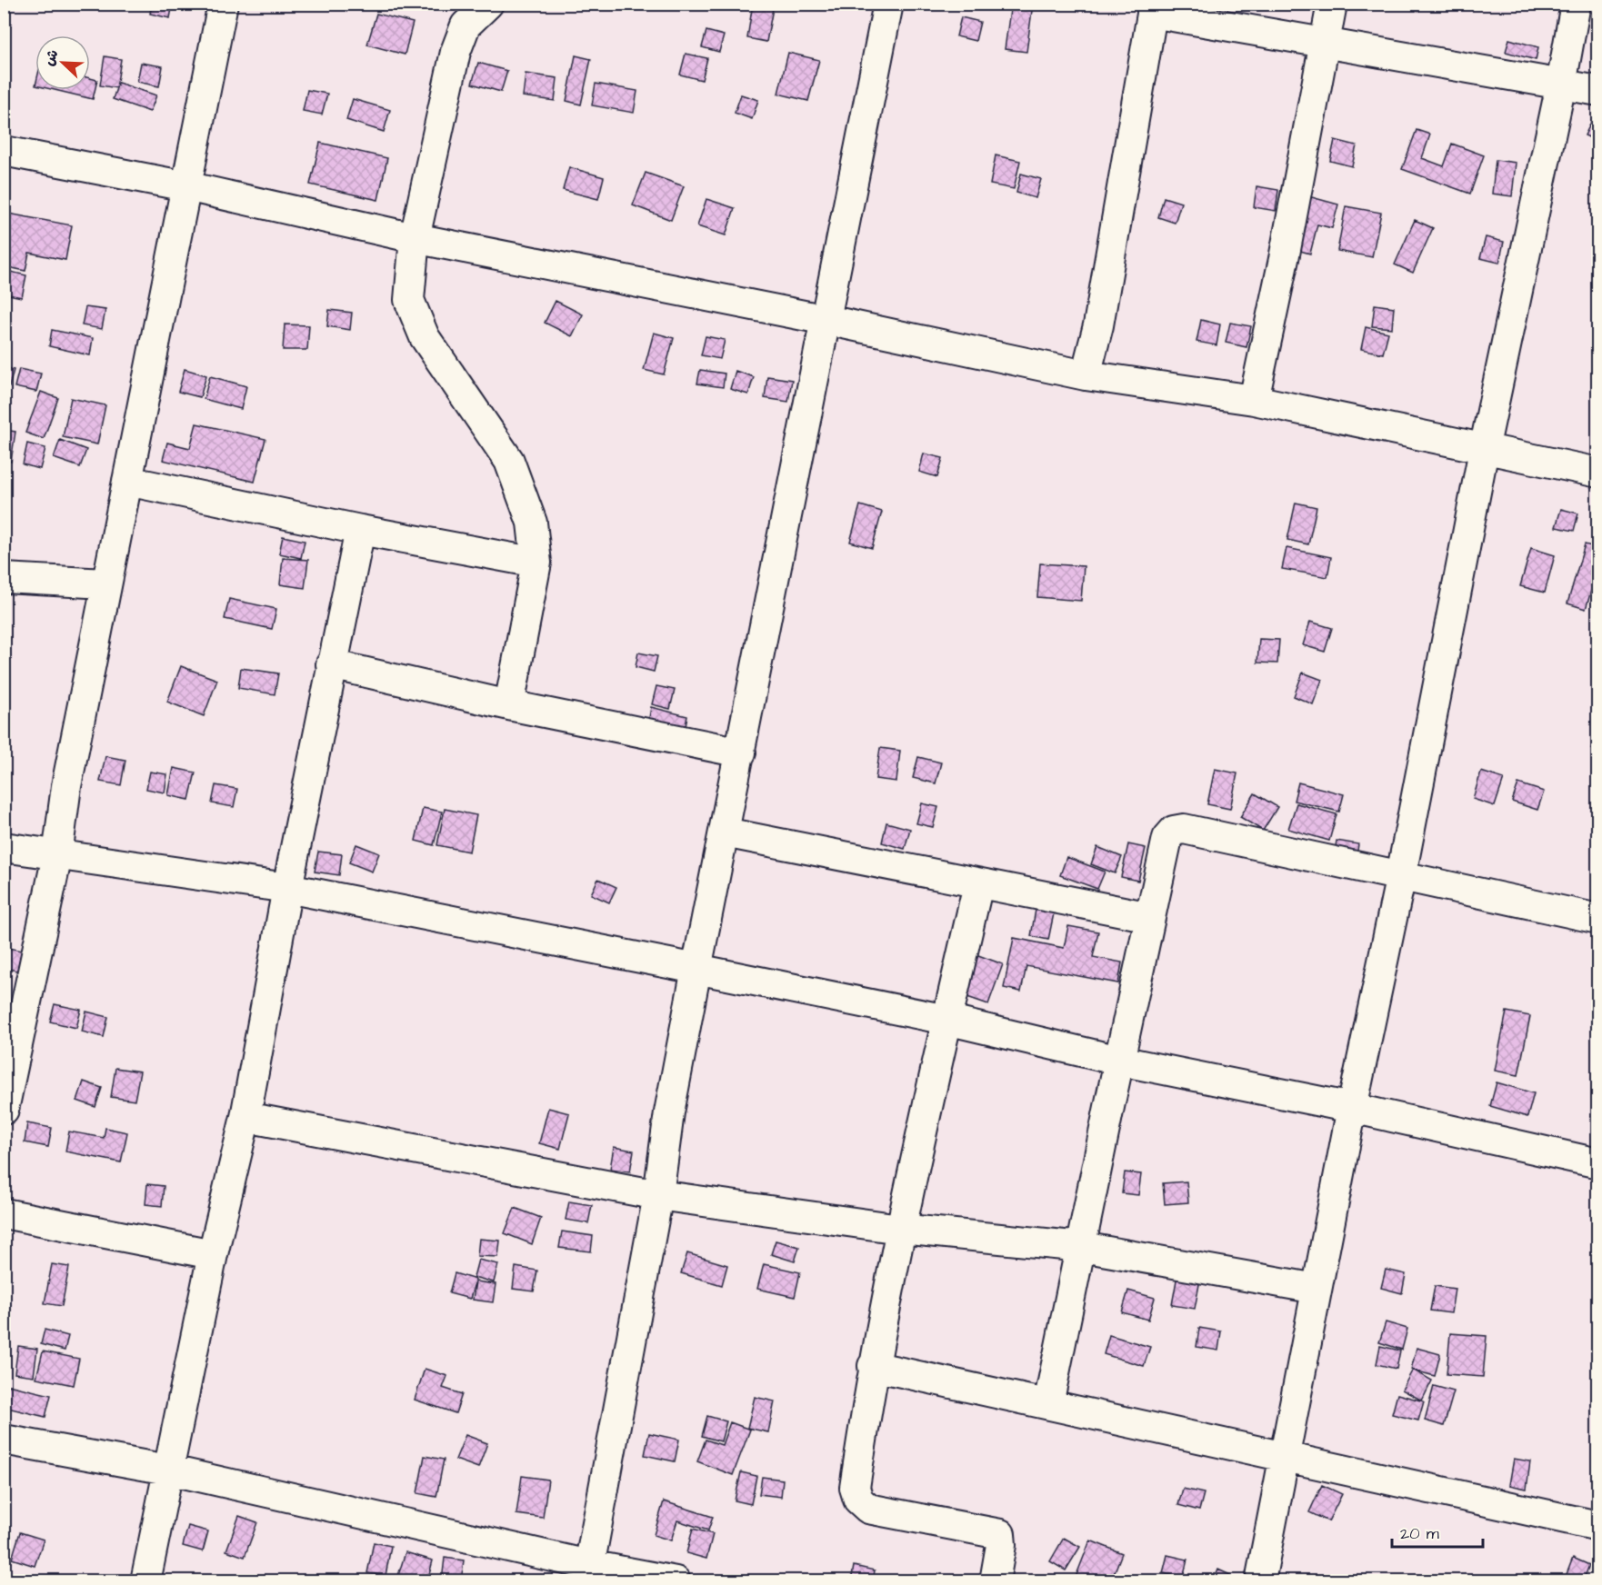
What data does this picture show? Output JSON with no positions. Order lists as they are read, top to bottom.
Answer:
{
  "scale_bar": "20 m",
  "north": "top left"
}
